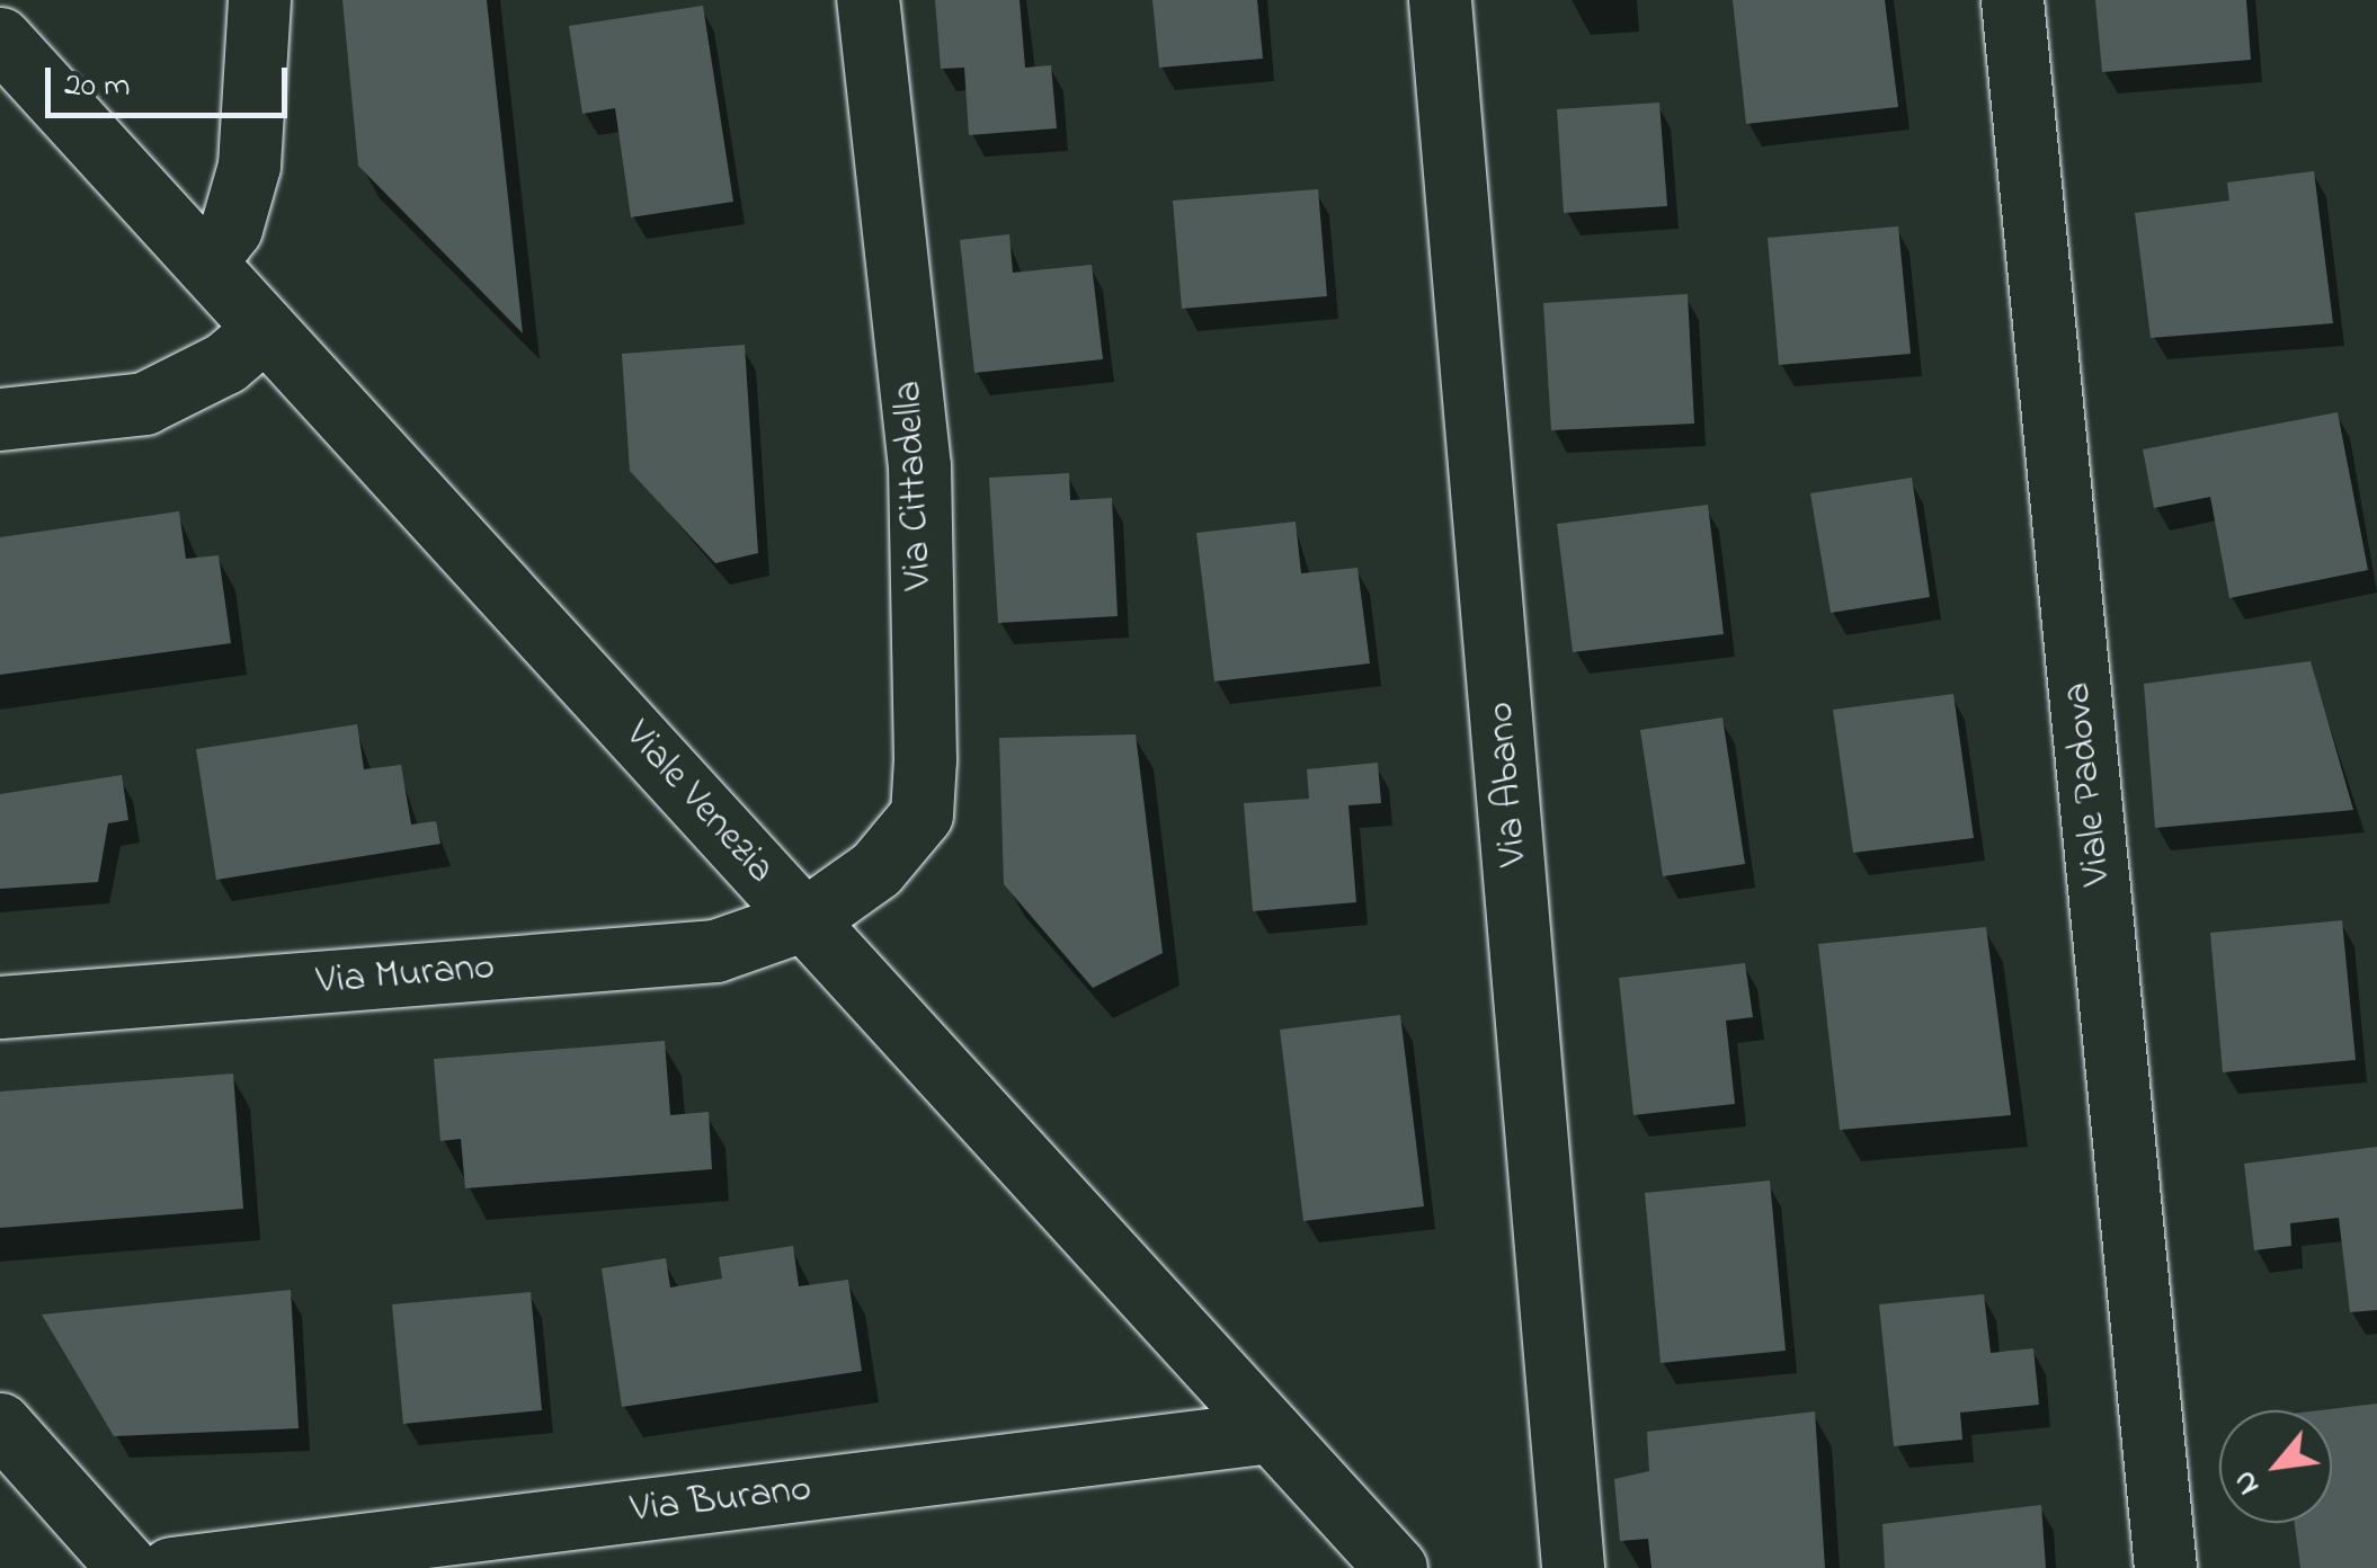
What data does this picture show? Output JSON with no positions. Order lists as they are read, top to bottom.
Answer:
{
  "streets": {
    "street": [
      "Via Cittadella",
      "Via Abano",
      "Viale Padova",
      "Viale Venezia",
      "Via Murano",
      "Via Burano"
    ]
  },
  "crossings": [
    ["Via Cittadella", "Viale Venezia"],
    ["Via Cittadella", "Via Murano"],
    ["Viale Venezia", "Via Murano"],
    ["Viale Venezia", "Via Burano"]
  ],
  "scale_bar": "20 m",
  "north": "bottom left"
}
